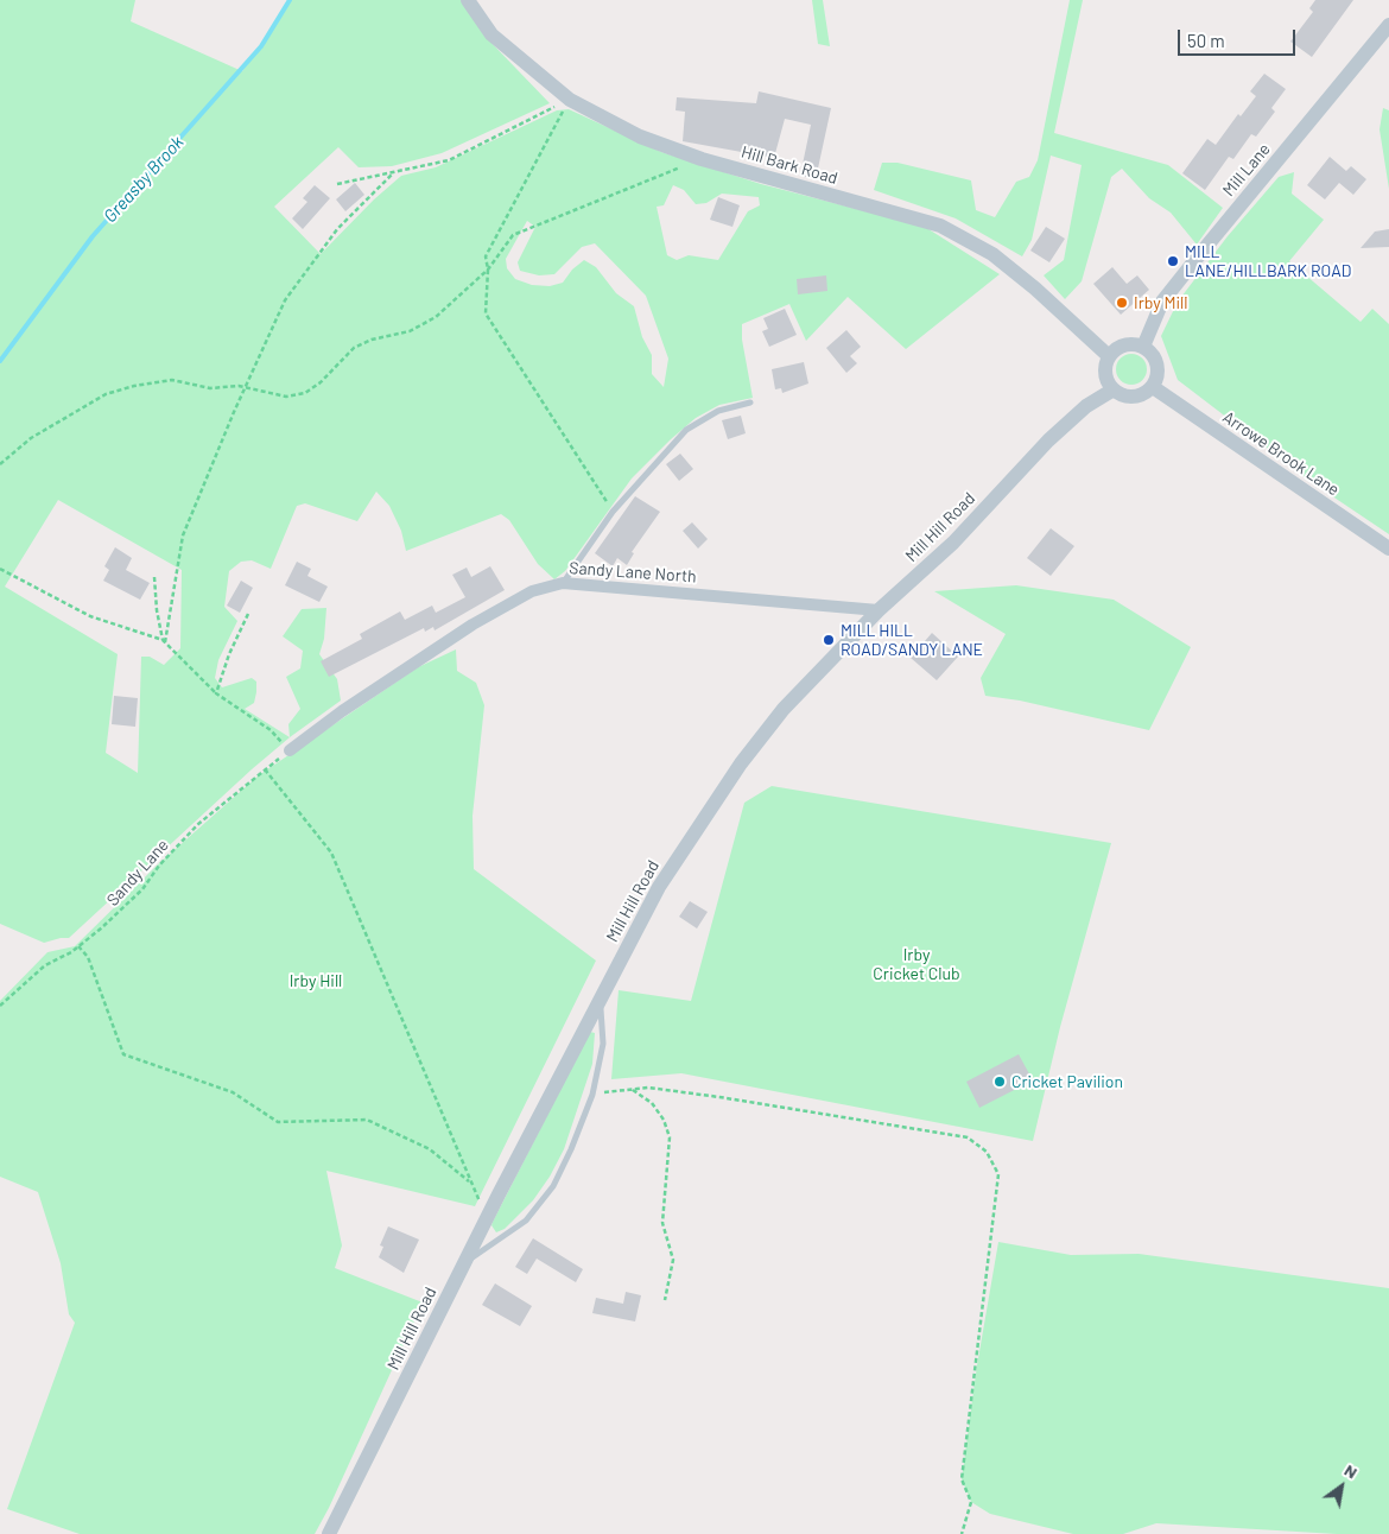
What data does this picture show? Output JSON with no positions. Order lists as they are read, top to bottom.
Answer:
{
  "streets": {
    "street": [
      "Hill Bark Road",
      "Mill Lane",
      "Arrowe Brook Lane",
      "Mill Hill Road",
      "Sandy Lane North"
    ],
    "path": ["Sandy Lane"]
  },
  "crossings": [
    ["Hill Bark Road", "Mill Lane"],
    ["Hill Bark Road", "Arrowe Brook Lane"],
    ["Hill Bark Road", "Mill Hill Road"],
    ["Mill Lane", "Arrowe Brook Lane"],
    ["Mill Lane", "Mill Hill Road"],
    ["Arrowe Brook Lane", "Mill Hill Road"],
    ["Mill Hill Road", "Sandy Lane North"],
    ["Sandy Lane North", "Sandy Lane"]
  ],
  "water": ["Greasby Brook"],
  "parks": ["Irby Cricket Club", "Irby Hill"],
  "places": [
    "MILL LANE/HILLBARK ROAD",
    "Irby Mill",
    "MILL HILL ROAD/SANDY LANE",
    "Cricket Pavilion"
  ],
  "scale_bar": "50 m",
  "north": "top right"
}
